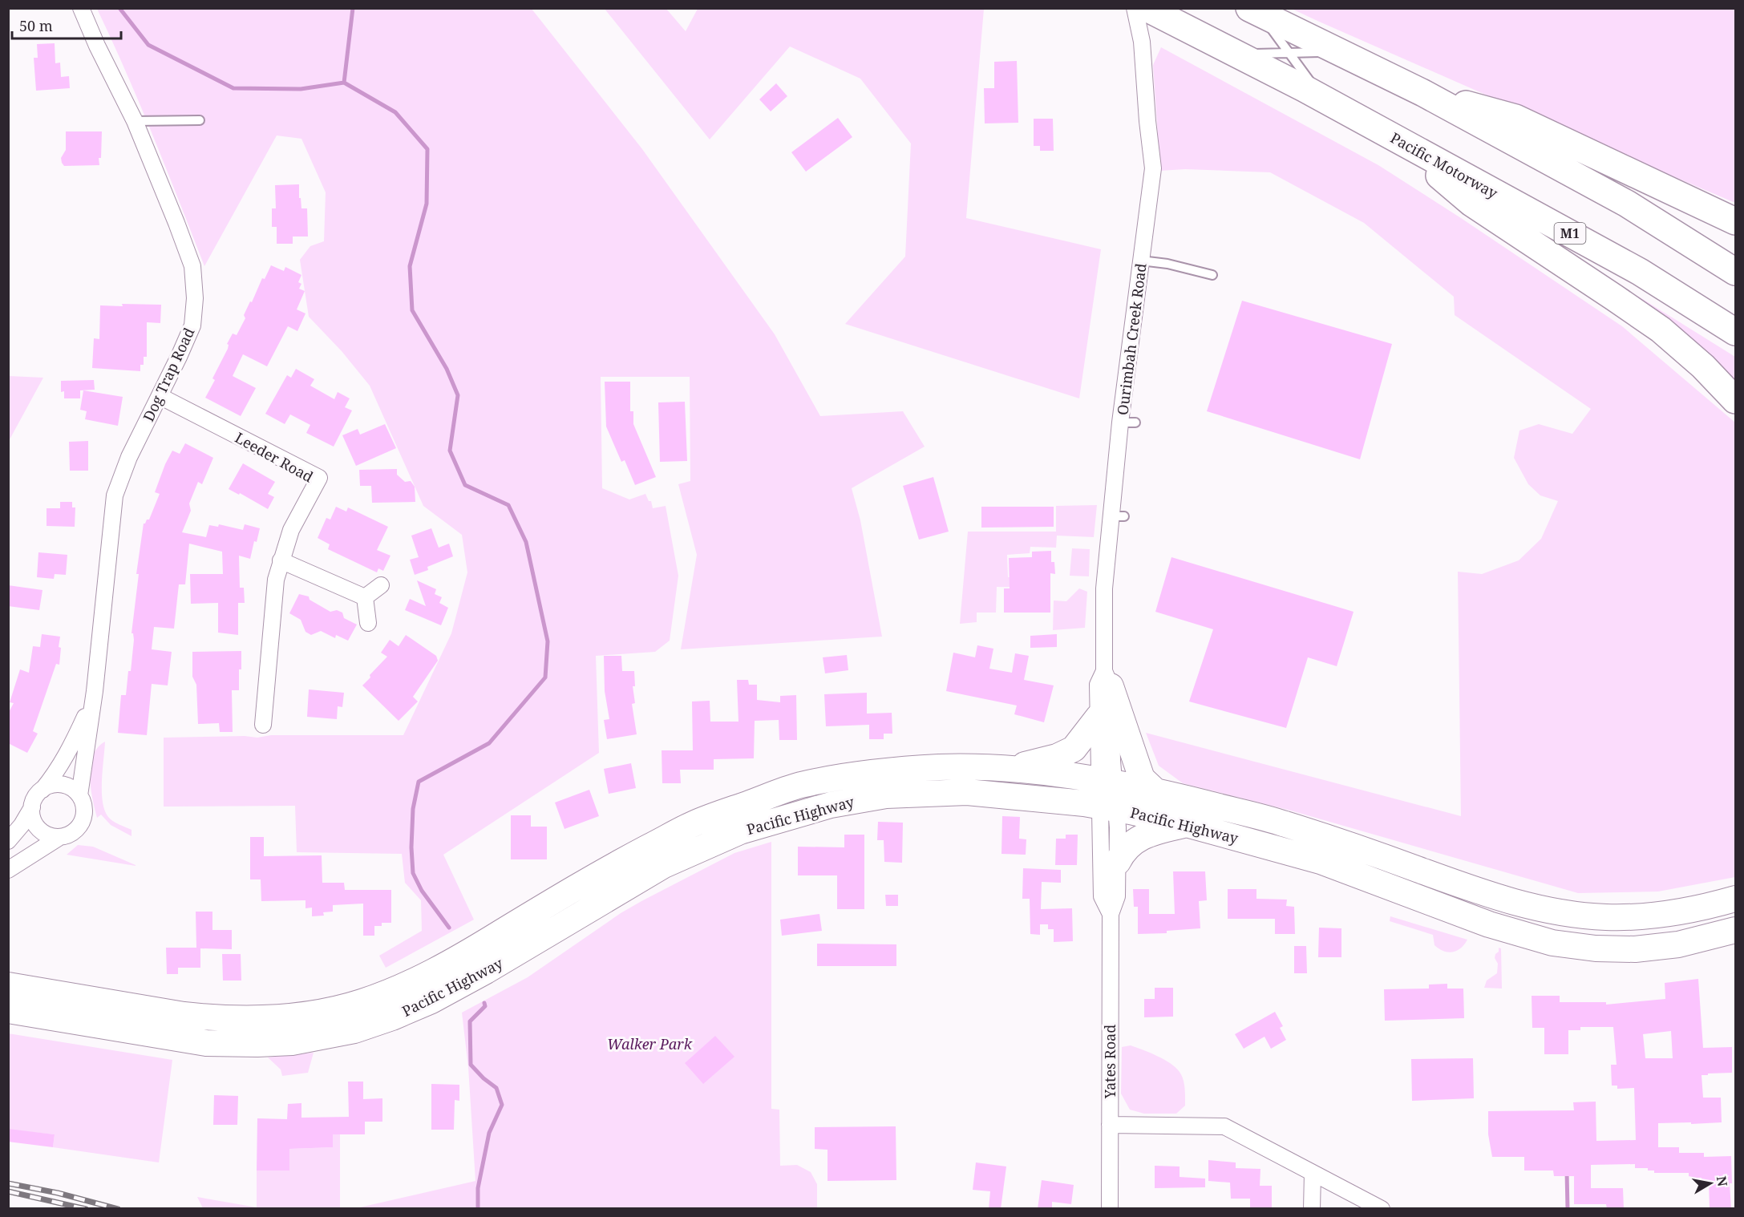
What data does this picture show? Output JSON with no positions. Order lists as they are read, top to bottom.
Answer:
{
  "streets": {
    "highway": ["Pacific Motorway", "M1"],
    "main road": ["Pacific Highway"],
    "street": [
      "Ourimbah Creek Road",
      "Dog Trap Road",
      "Leeder Road",
      "Yates Road"
    ]
  },
  "crossings": [
    ["Ourimbah Creek Road", "Pacific Highway"],
    ["Ourimbah Creek Road", "Yates Road"],
    ["Dog Trap Road", "Leeder Road"],
    ["Pacific Highway", "Yates Road"]
  ],
  "parks": ["Walker Park"],
  "scale_bar": "50 m",
  "north": "right"
}
